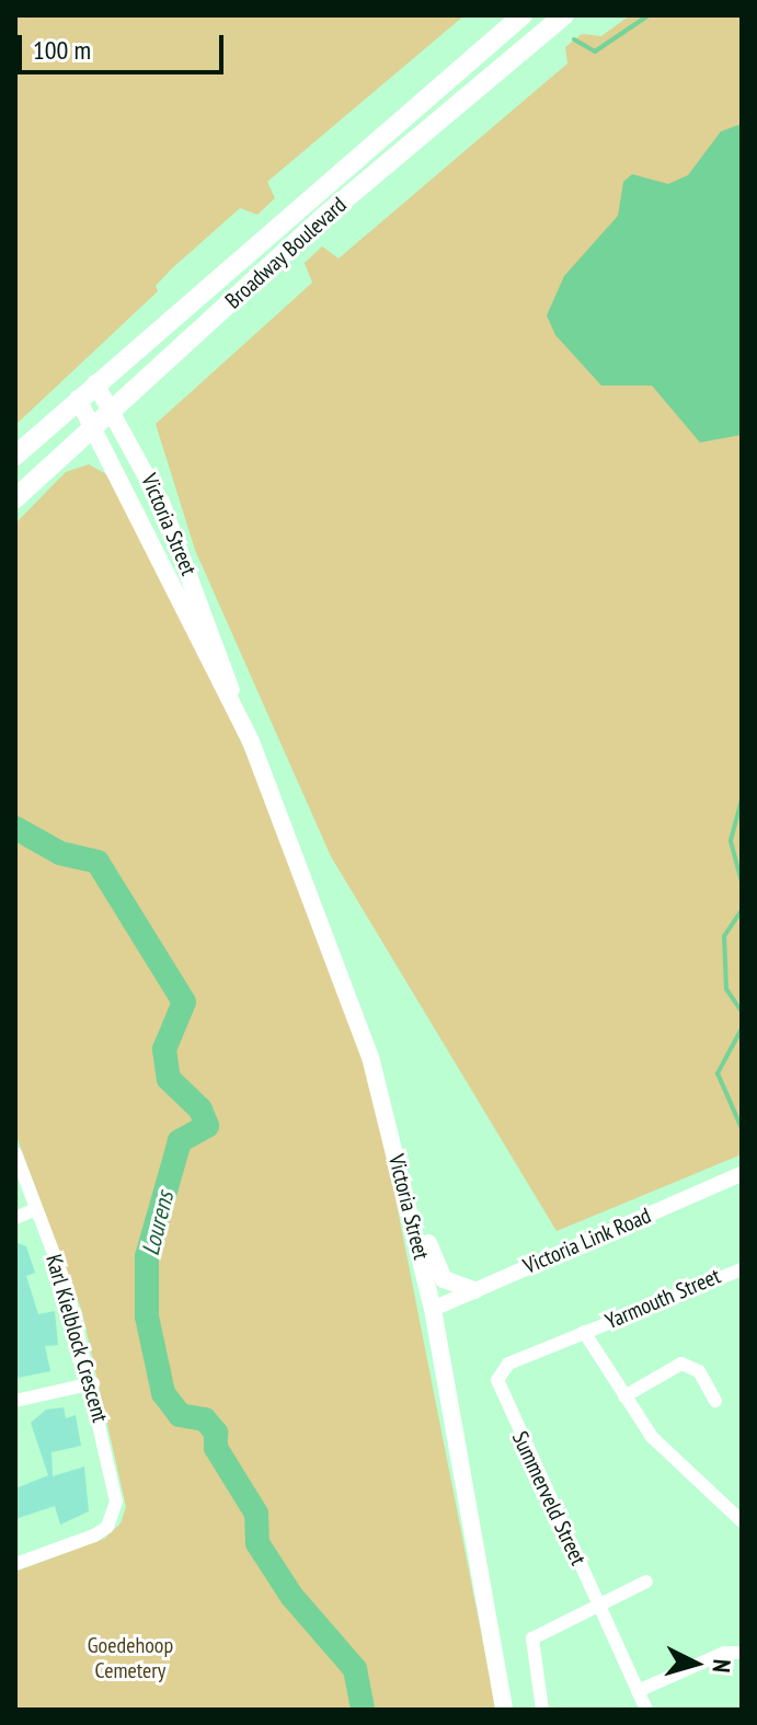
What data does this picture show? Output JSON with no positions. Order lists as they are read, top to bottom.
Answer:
{
  "streets": {
    "main road": ["Broadway Boulevard", "Victoria Street"],
    "street": [
      "Victoria Link Road",
      "Yarmouth Street",
      "Karl Kielblock Crescent",
      "Summerveld Street"
    ]
  },
  "crossings": [
    ["Broadway Boulevard", "Victoria Street"],
    ["Victoria Street", "Victoria Link Road"],
    ["Yarmouth Street", "Summerveld Street"]
  ],
  "water": ["Lourens"],
  "parks": ["Goedehoop Cemetery"],
  "scale_bar": "100 m",
  "north": "right"
}
